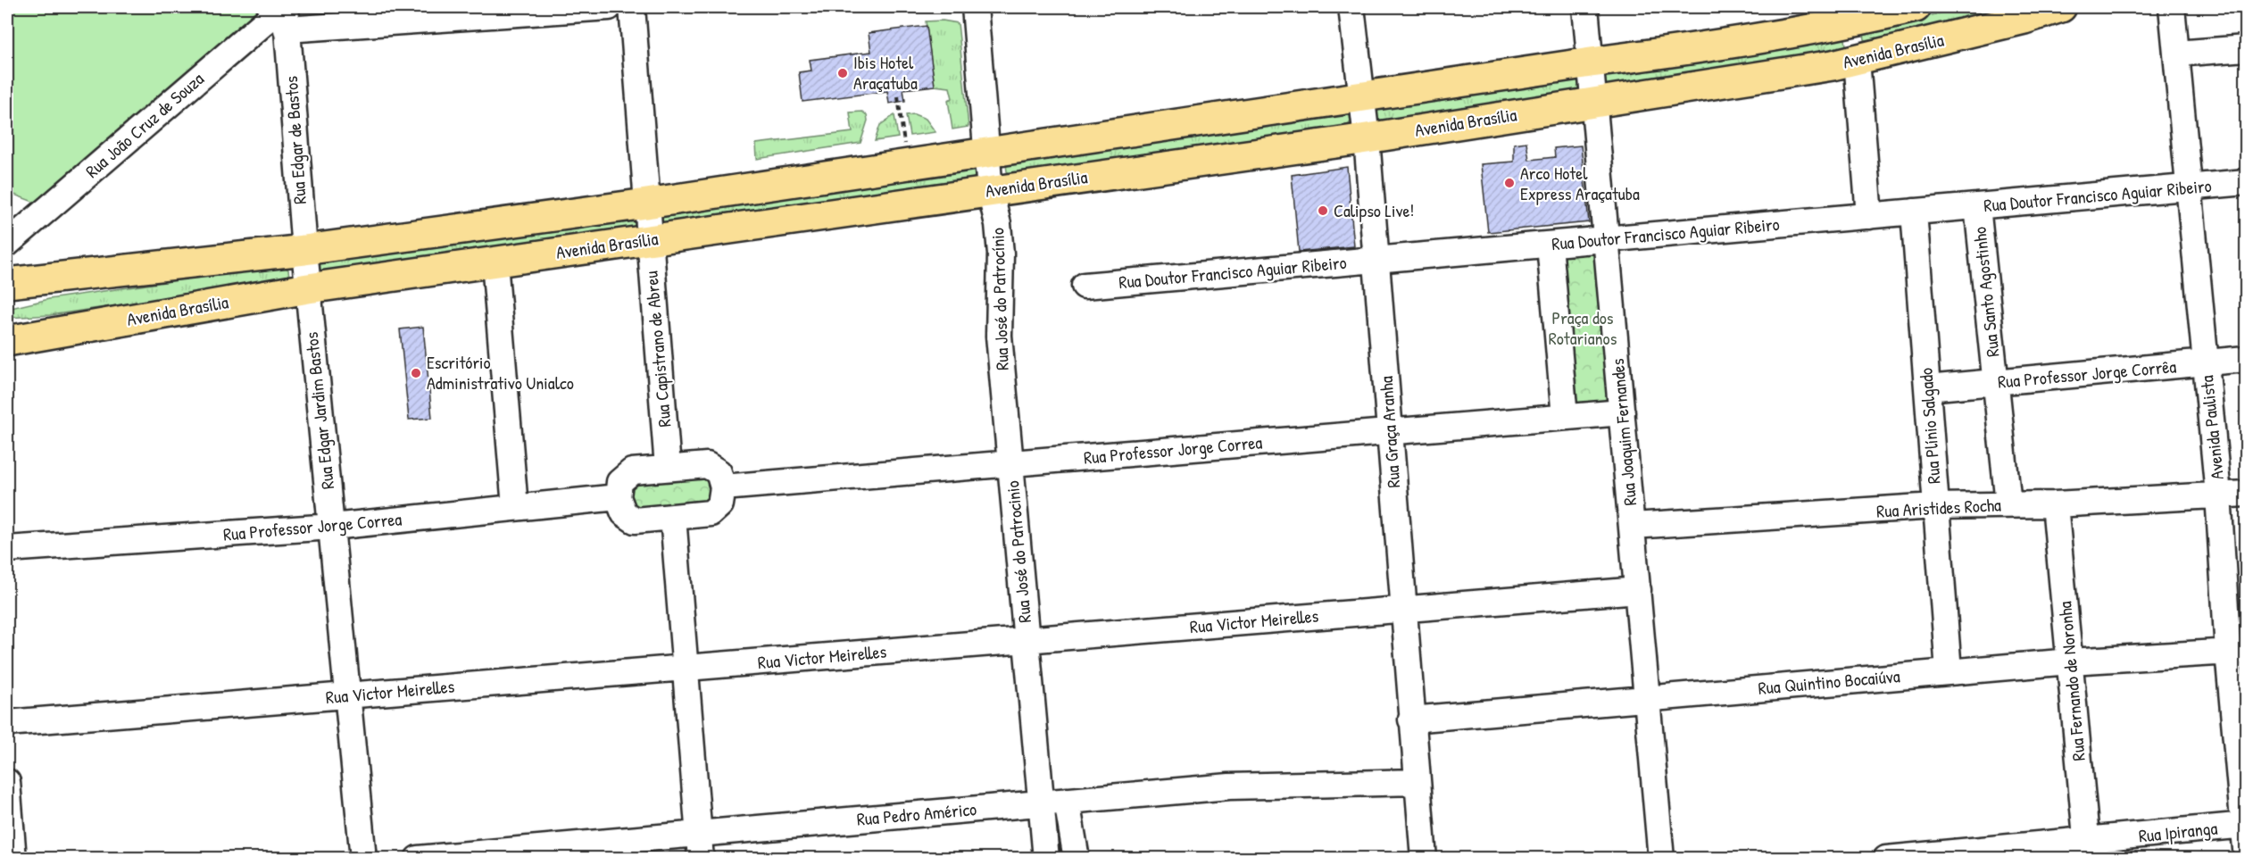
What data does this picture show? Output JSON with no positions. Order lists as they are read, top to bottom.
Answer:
{
  "streets": {
    "main road": ["Avenida Brasília"],
    "street": [
      "Rua João Cruz de Souza",
      "Rua Edgar de Bastos",
      "Rua Doutor Francisco Aguiar Ribeiro",
      "Rua Santo Agostinho",
      "Rua José do Patrocínio",
      "Rua Capistrano de Abreu",
      "Rua Professor Jorge Corrêa",
      "Rua Edgar Jardim Bastos",
      "Rua Plínio Salgado",
      "Avenida Paulista",
      "Rua Graça Aranha",
      "Rua Joaquim Fernandes",
      "Rua Professor Jorge Correa",
      "Rua Aristides Rocha",
      "Rua José do Patrocinio",
      "Rua Victor Meirelles",
      "Rua Fernando de Noronha",
      "Rua Quintino Bocaiúva",
      "Rua Pedro Américo",
      "Rua Ipiranga"
    ]
  },
  "crossings": [
    ["Avenida Brasília", "Rua Edgar de Bastos"],
    ["Avenida Brasília", "Rua José do Patrocínio"],
    ["Avenida Brasília", "Rua Capistrano de Abreu"],
    ["Avenida Brasília", "Rua Edgar Jardim Bastos"],
    ["Avenida Brasília", "Rua Graça Aranha"],
    ["Avenida Brasília", "Rua Joaquim Fernandes"],
    ["Rua João Cruz de Souza", "Rua Edgar de Bastos"],
    ["Rua Edgar de Bastos", "Rua Edgar Jardim Bastos"],
    ["Rua Doutor Francisco Aguiar Ribeiro", "Rua Santo Agostinho"],
    ["Rua Doutor Francisco Aguiar Ribeiro", "Rua Plínio Salgado"],
    ["Rua Doutor Francisco Aguiar Ribeiro", "Avenida Paulista"],
    ["Rua Doutor Francisco Aguiar Ribeiro", "Rua Graça Aranha"],
    ["Rua Doutor Francisco Aguiar Ribeiro", "Rua Joaquim Fernandes"],
    ["Rua Santo Agostinho", "Rua Professor Jorge Corrêa"],
    ["Rua Santo Agostinho", "Rua Aristides Rocha"],
    ["Rua José do Patrocínio", "Rua Professor Jorge Correa"],
    ["Rua José do Patrocínio", "Rua José do Patrocinio"],
    ["Rua Professor Jorge Corrêa", "Rua Plínio Salgado"],
    ["Rua Professor Jorge Corrêa", "Avenida Paulista"],
    ["Rua Edgar Jardim Bastos", "Rua Professor Jorge Correa"],
    ["Rua Edgar Jardim Bastos", "Rua Victor Meirelles"],
    ["Rua Plínio Salgado", "Rua Aristides Rocha"],
    ["Rua Plínio Salgado", "Rua Quintino Bocaiúva"],
    ["Avenida Paulista", "Rua Aristides Rocha"],
    ["Avenida Paulista", "Rua Quintino Bocaiúva"],
    ["Avenida Paulista", "Rua Ipiranga"],
    ["Rua Graça Aranha", "Rua Professor Jorge Correa"],
    ["Rua Graça Aranha", "Rua Victor Meirelles"],
    ["Rua Graça Aranha", "Rua Quintino Bocaiúva"],
    ["Rua Graça Aranha", "Rua Pedro Américo"],
    ["Rua Joaquim Fernandes", "Rua Professor Jorge Correa"],
    ["Rua Joaquim Fernandes", "Rua Aristides Rocha"],
    ["Rua Joaquim Fernandes", "Rua Victor Meirelles"],
    ["Rua Joaquim Fernandes", "Rua Quintino Bocaiúva"],
    ["Rua Professor Jorge Correa", "Rua José do Patrocinio"],
    ["Rua Aristides Rocha", "Rua Fernando de Noronha"],
    ["Rua José do Patrocinio", "Rua Victor Meirelles"],
    ["Rua Fernando de Noronha", "Rua Quintino Bocaiúva"],
    ["Rua Fernando de Noronha", "Rua Ipiranga"]
  ],
  "parks": ["Praça dos Rotarianos"],
  "places": [
    "Ibis Hotel Araçatuba",
    "Arco Hotel Express Araçatuba",
    "Calipso Live!",
    "Escritório Administrativo Unialco"
  ]
}
